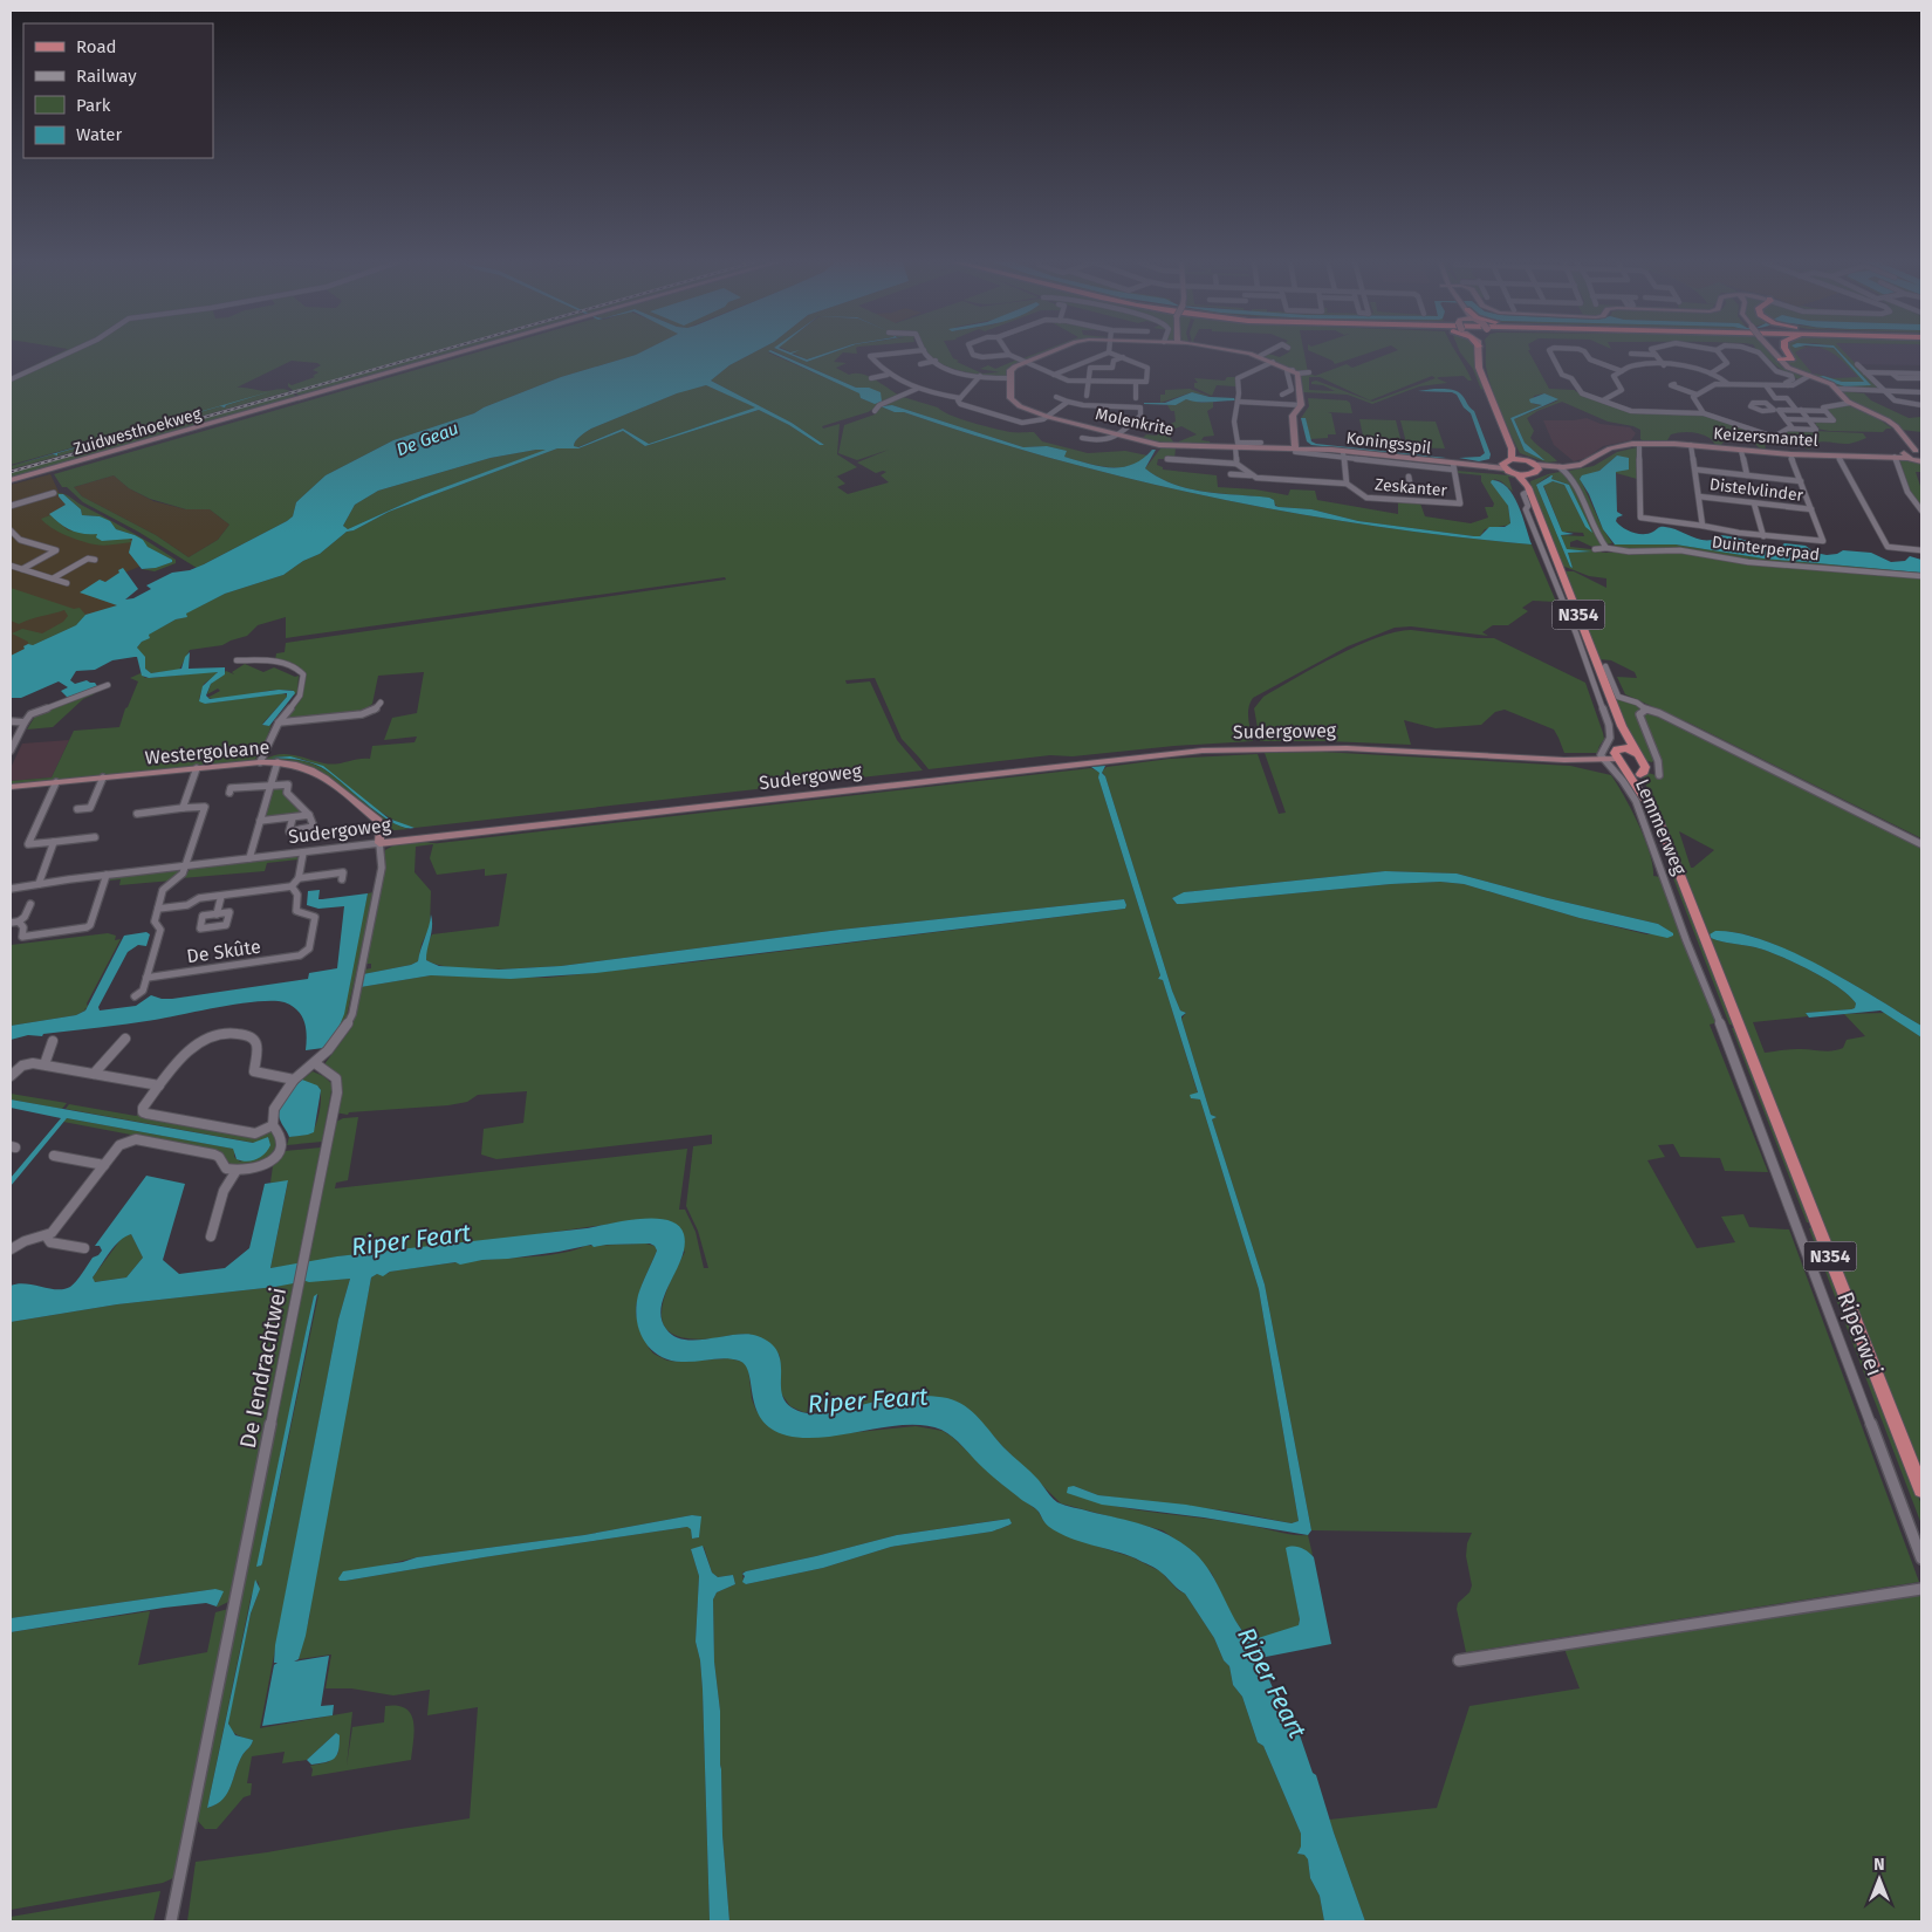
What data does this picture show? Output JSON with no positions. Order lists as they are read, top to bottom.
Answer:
{
  "streets": {
    "main road": ["N354", "Lemmerweg", "Riperwei"],
    "street": [
      "Molenkrite",
      "Zuidwesthoekweg",
      "Keizersmantel",
      "Koningsspil",
      "Zeskanter",
      "Distelvlinder",
      "Duinterperpad",
      "Sudergoweg",
      "Westergoleane",
      "De Skûte",
      "De Iendrachtwei"
    ]
  },
  "crossings": [
    ["Molenkrite", "Koningsspil"],
    ["Koningsspil", "Zeskanter"],
    ["Koningsspil", "N354"],
    ["N354", "Sudergoweg"],
    ["N354", "Lemmerweg"],
    ["Sudergoweg", "Westergoleane"],
    ["Sudergoweg", "Lemmerweg"],
    ["Lemmerweg", "Riperwei"]
  ],
  "water": ["De Geau", "Riper Feart"],
  "legend": [
    "Road",
    "Railway",
    "Park",
    "Water"
  ],
  "north": "top"
}
